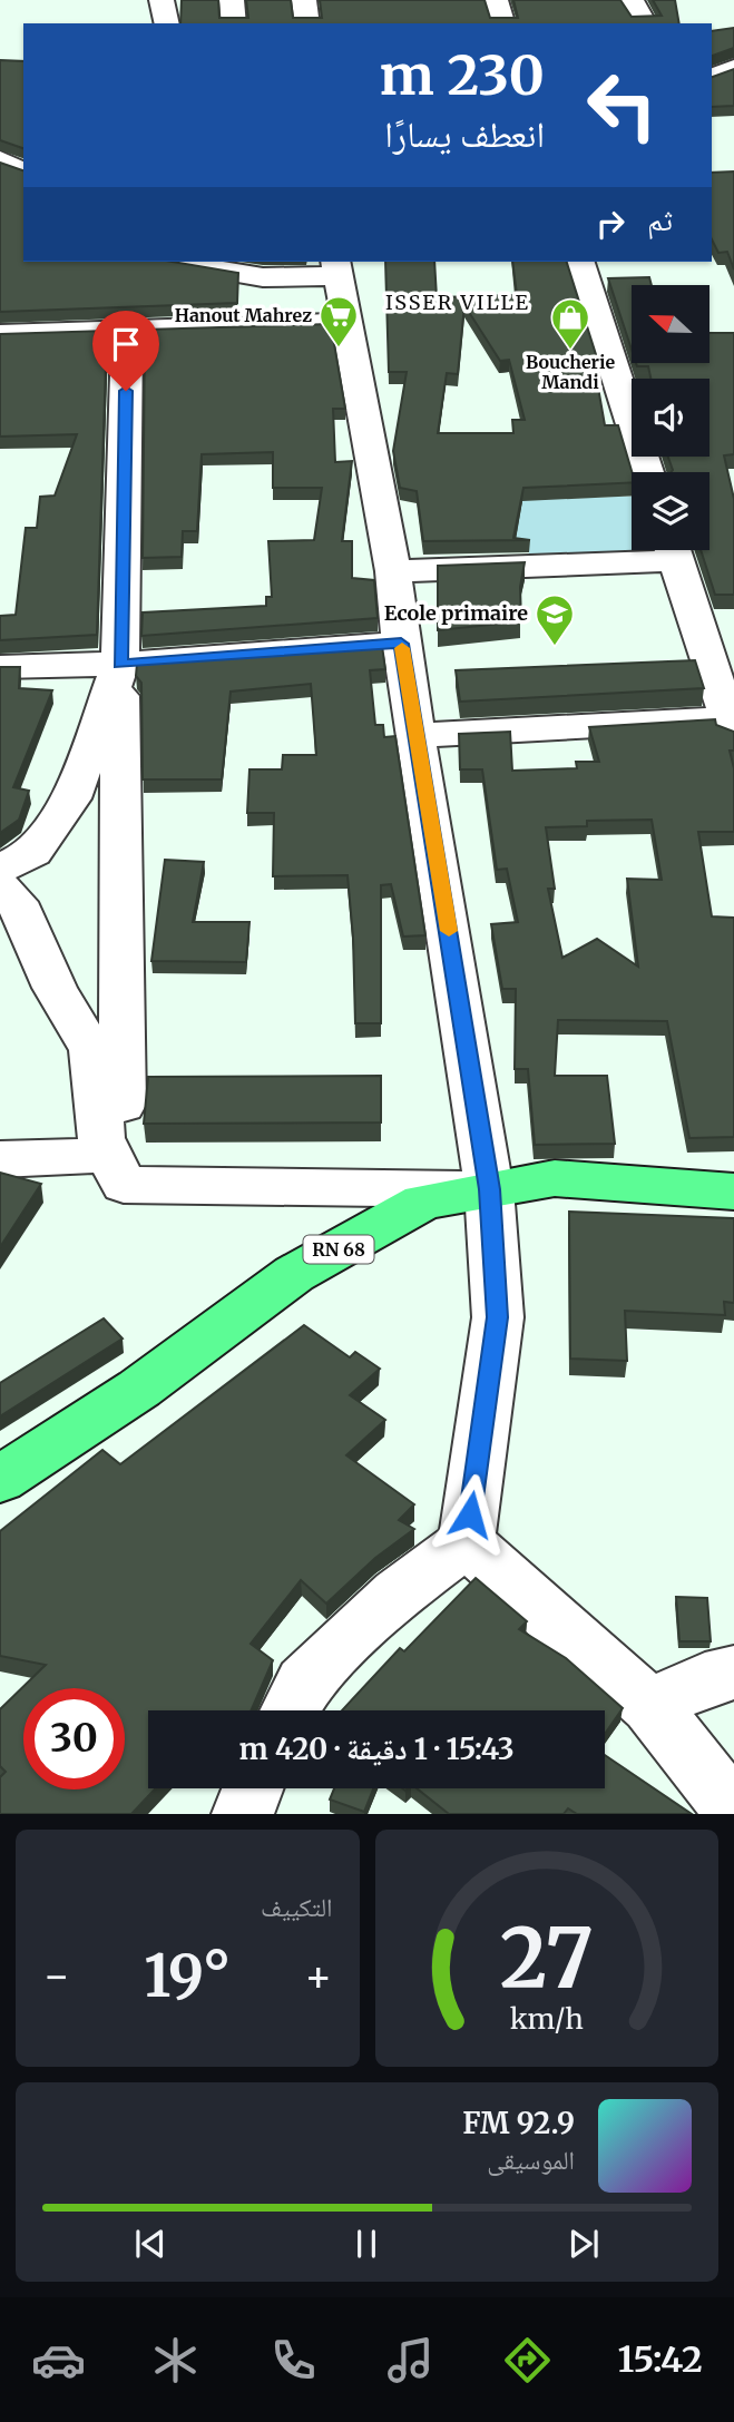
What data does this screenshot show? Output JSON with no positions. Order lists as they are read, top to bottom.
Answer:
{
  "streets": {
    "main road": ["RN 68"]
  },
  "districts": ["ISSER VILLE"],
  "places": {
    "supermarket": ["Hanout Mahrez"],
    "shop": ["Boucherie Mandi"],
    "school or university": ["Ecole primaire"]
  },
  "north": "left",
  "page": {
    "turn": ["230 m", "انعطف يسارًا"],
    "then": "ثم",
    "limit": "30",
    "trip": "15:43 · 1 دقيقة · 420 m",
    "tile": "التكييف",
    "heat": ["−", "19°", "+"],
    "song": ["92.9 FM", "الموسيقى"],
    "tabs": "15:42",
    "gauge": ["27", "km/h"]
  }
}
